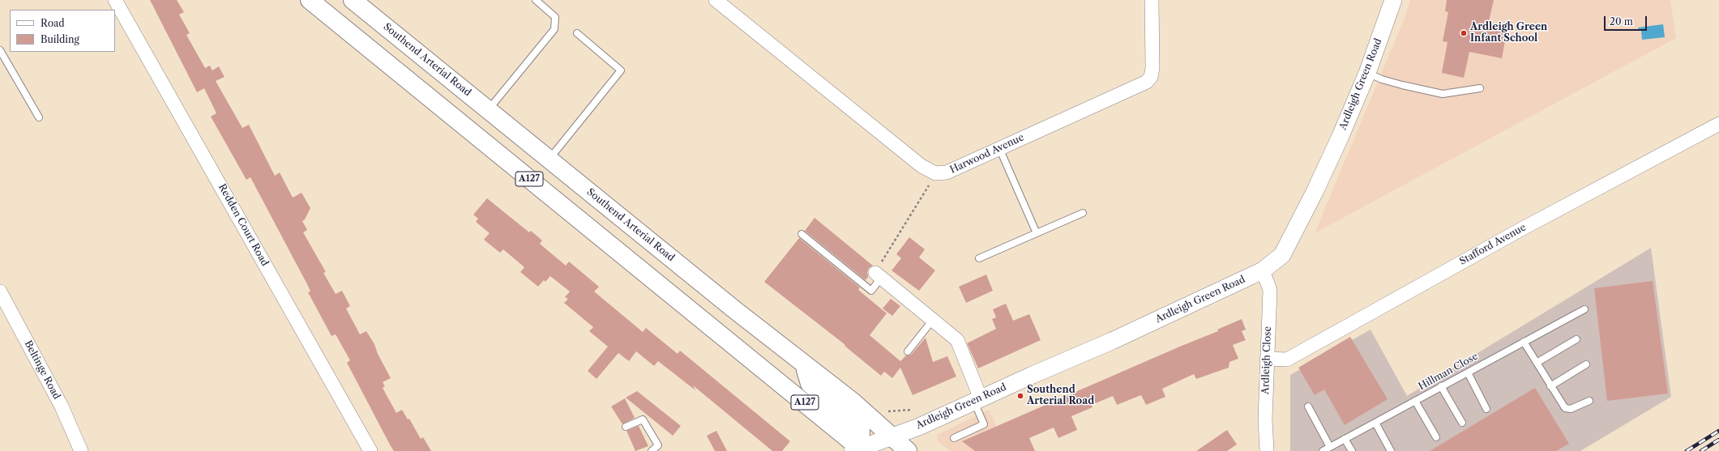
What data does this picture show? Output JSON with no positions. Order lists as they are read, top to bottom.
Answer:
{
  "streets": {
    "highway": ["Southend Arterial Road", "A127"],
    "street": [
      "Ardleigh Green Road",
      "Harwood Avenue",
      "Redden Court Road",
      "Stafford Avenue",
      "Ardleigh Close",
      "Beltinge Road"
    ],
    "lane": ["Hillman Close"]
  },
  "crossings": [
    ["Southend Arterial Road", "Ardleigh Green Road"],
    ["Southend Arterial Road", "A127"],
    ["Ardleigh Green Road", "A127"],
    ["Ardleigh Green Road", "Ardleigh Close"],
    ["Stafford Avenue", "Ardleigh Close"]
  ],
  "places": ["Ardleigh Green Infant School", "Southend Arterial Road"],
  "legend": ["Road", "Building"],
  "scale_bar": "20 m"
}
